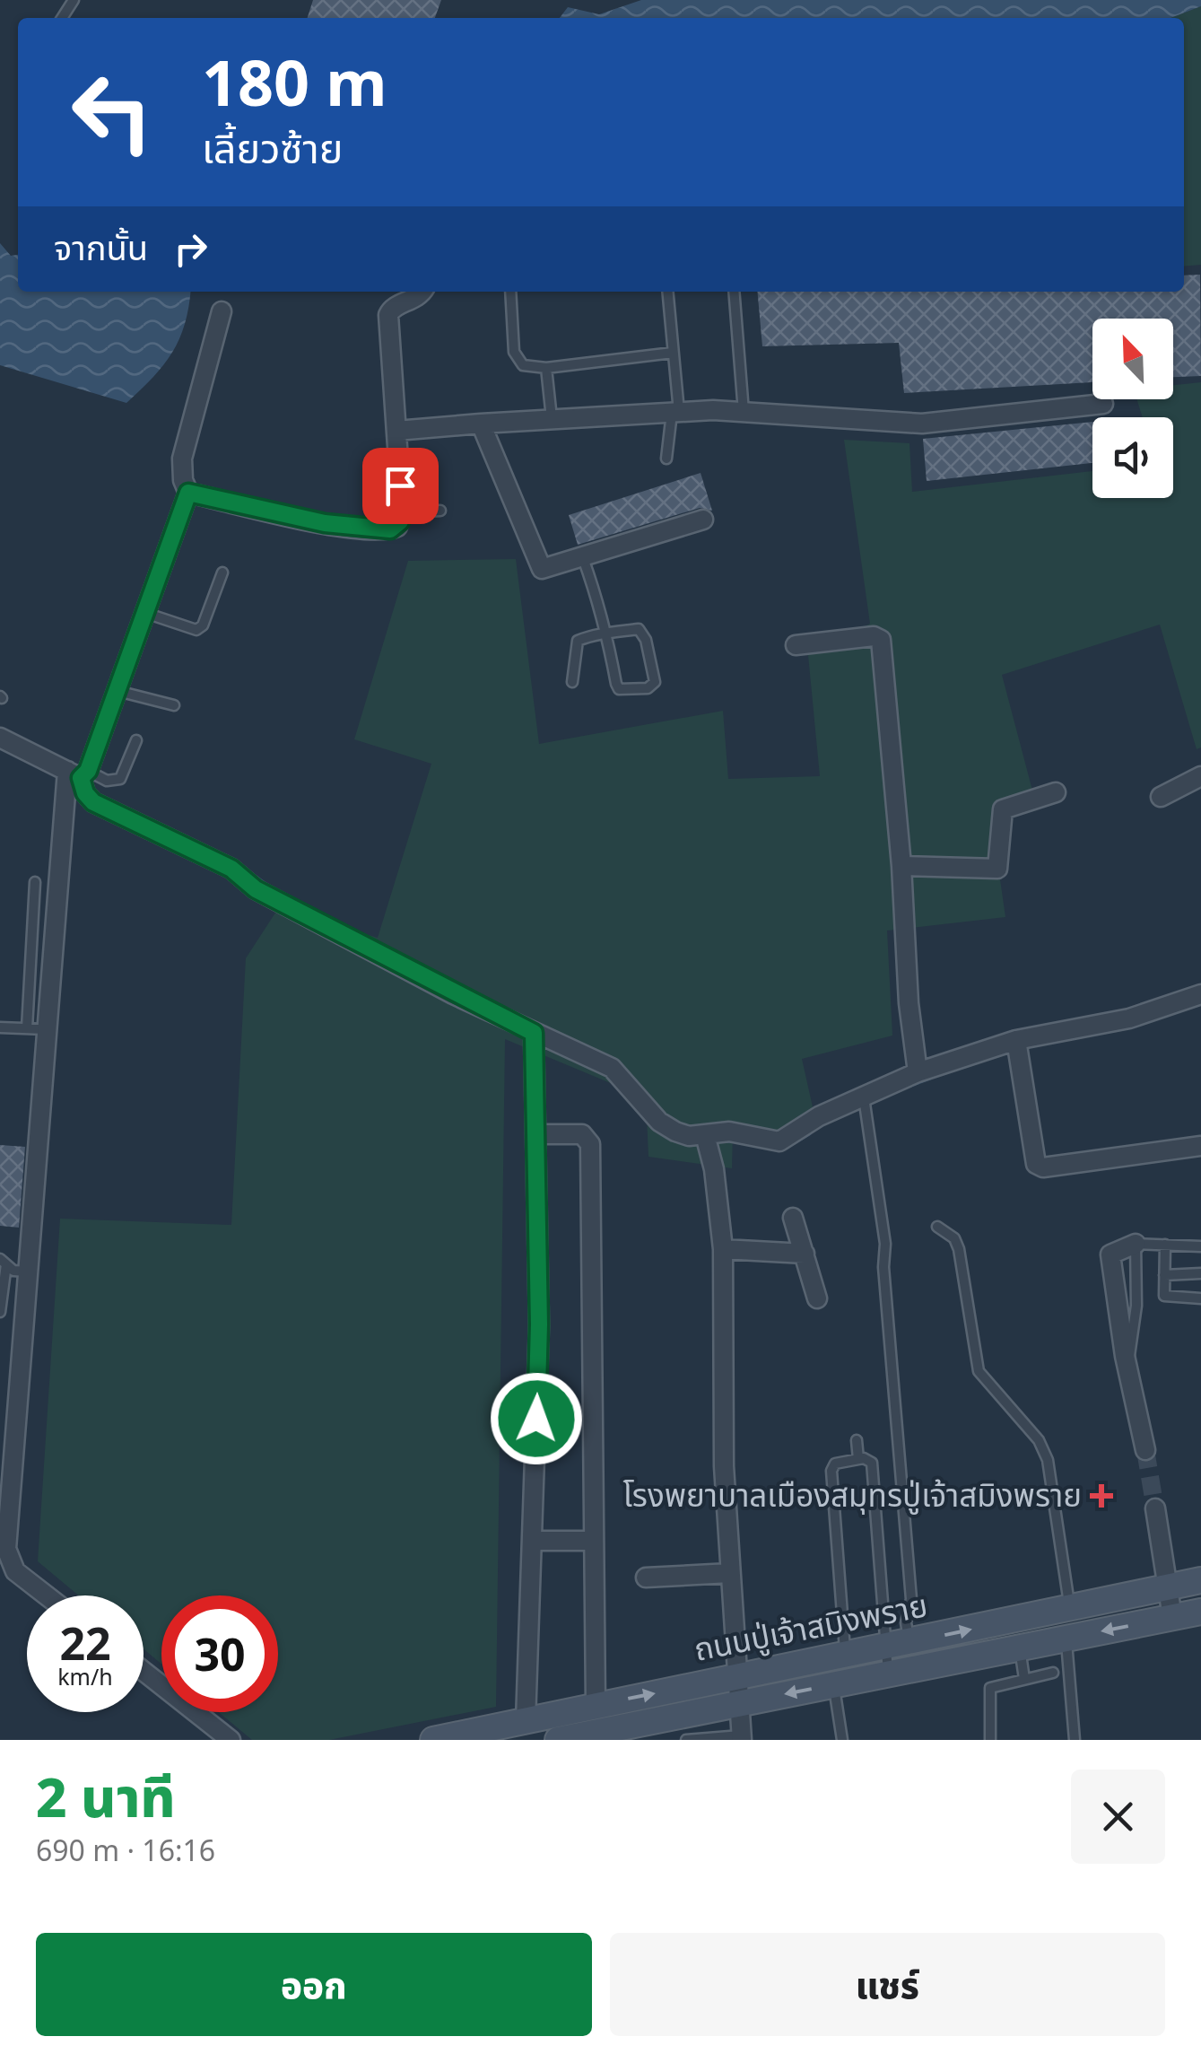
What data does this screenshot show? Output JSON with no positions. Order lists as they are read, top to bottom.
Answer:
{
  "streets": {
    "main road": ["ถนนปู่เจ้าสมิงพราย"]
  },
  "places": {
    "health": ["โรงพยาบาลเมืองสมุทรปู่เจ้าสมิงพราย"]
  },
  "north": "top left",
  "page": {
    "turn": ["180 m", "เลี้ยวซ้าย"],
    "then": "จากนั้น",
    "speed": "22 km/h",
    "limit": "30",
    "heading": ["2 นาที", "690 m · 16:16"],
    "buttons": ["ออก", "แชร์"]
  }
}
